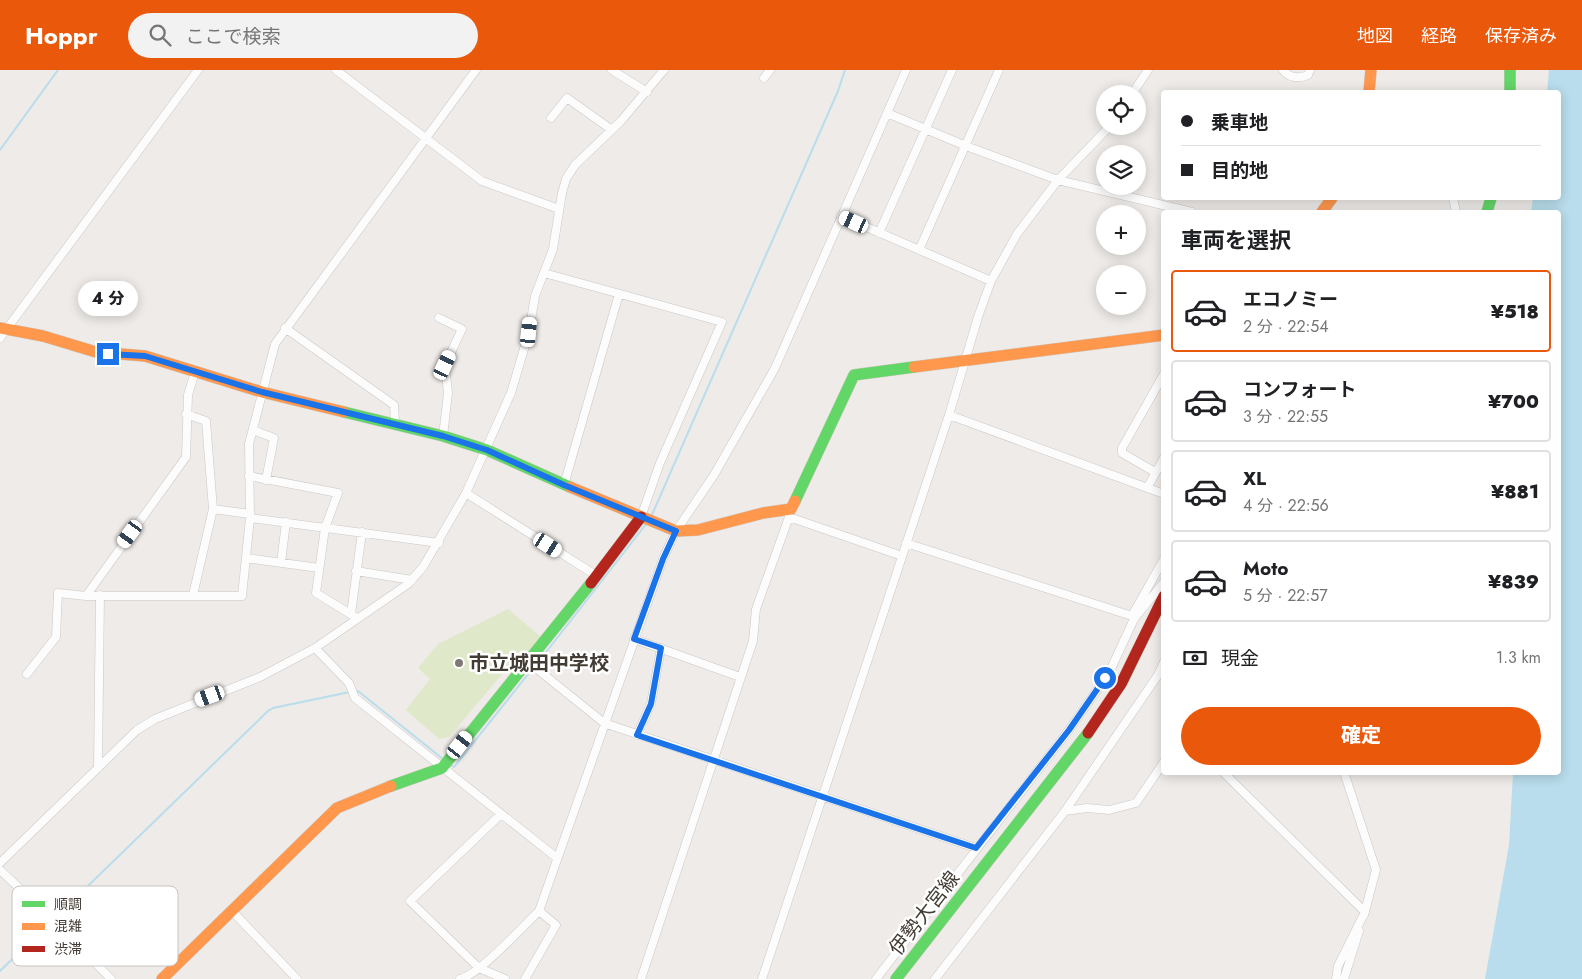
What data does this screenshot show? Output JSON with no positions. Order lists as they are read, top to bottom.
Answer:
{
  "streets": {
    "street": ["伊勢大宮線"]
  },
  "places": ["市立城田中学校"],
  "legend": ["順調", "混雑", "渋滞"],
  "page": {
    "header": "Hoppr",
    "search": "ここで検索",
    "nav": ["地図", "経路", "保存済み"],
    "map_buttons": ["+", "−"],
    "banner": ["乗車地", "目的地"],
    "heading": "車両を選択",
    "list": [
      {
        "name": "エコノミー",
        "note": "2 分 · 22:54",
        "value": "¥518"
      },
      {
        "name": "コンフォート",
        "note": "3 分 · 22:55",
        "value": "¥700"
      },
      {
        "name": "XL",
        "note": "4 分 · 22:56",
        "value": "¥881"
      },
      {
        "name": "Moto",
        "note": "5 分 · 22:57",
        "value": "¥839"
      }
    ],
    "bubble": "4 分",
    "pay": ["現金", "1.3 km"],
    "buttons": "確定"
  }
}
